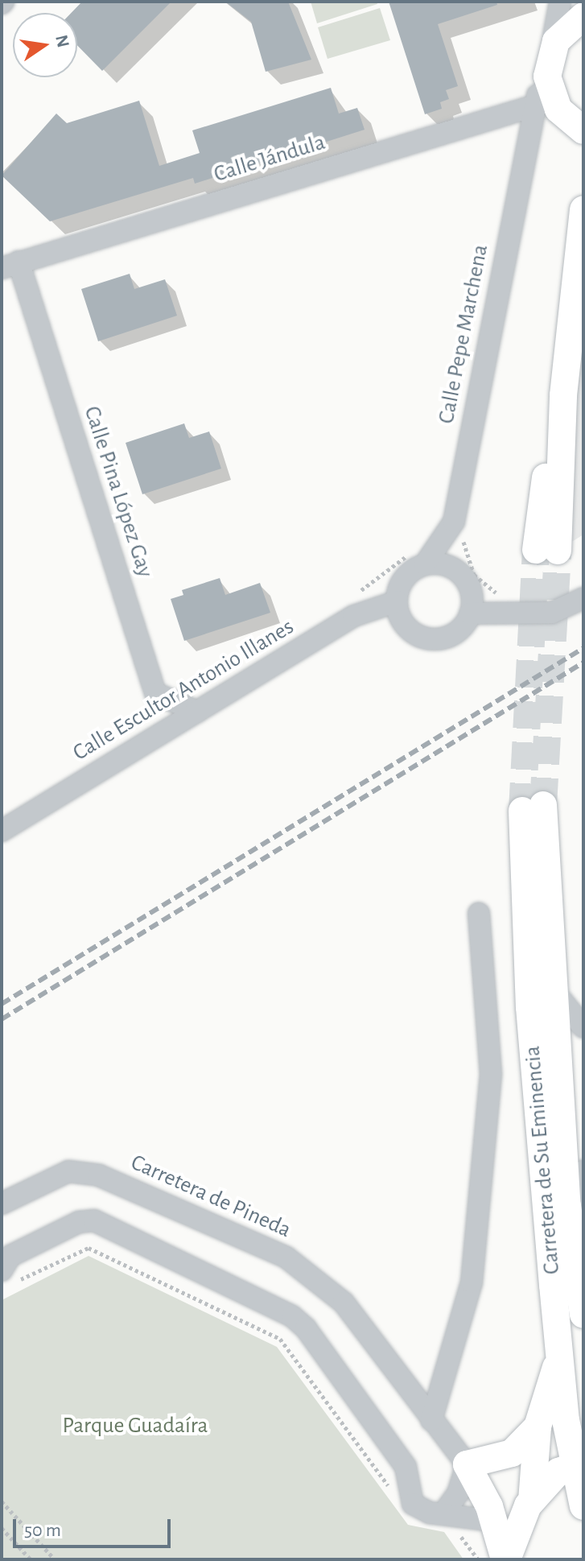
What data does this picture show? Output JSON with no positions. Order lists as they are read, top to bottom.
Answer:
{
  "streets": {
    "main road": ["Carretera de Su Eminencia"],
    "street": [
      "Calle Jándula",
      "Calle Pepe Marchena",
      "Calle Pina López Gay",
      "Calle Escultor Antonio Illanes",
      "Carretera de Pineda"
    ]
  },
  "crossings": [
    ["Calle Jándula", "Calle Pepe Marchena"],
    ["Calle Jándula", "Calle Pina López Gay"],
    ["Calle Pepe Marchena", "Calle Escultor Antonio Illanes"],
    ["Calle Pina López Gay", "Calle Escultor Antonio Illanes"]
  ],
  "parks": ["Parque Guadaíra"],
  "scale_bar": "50 m",
  "north": "right"
}
